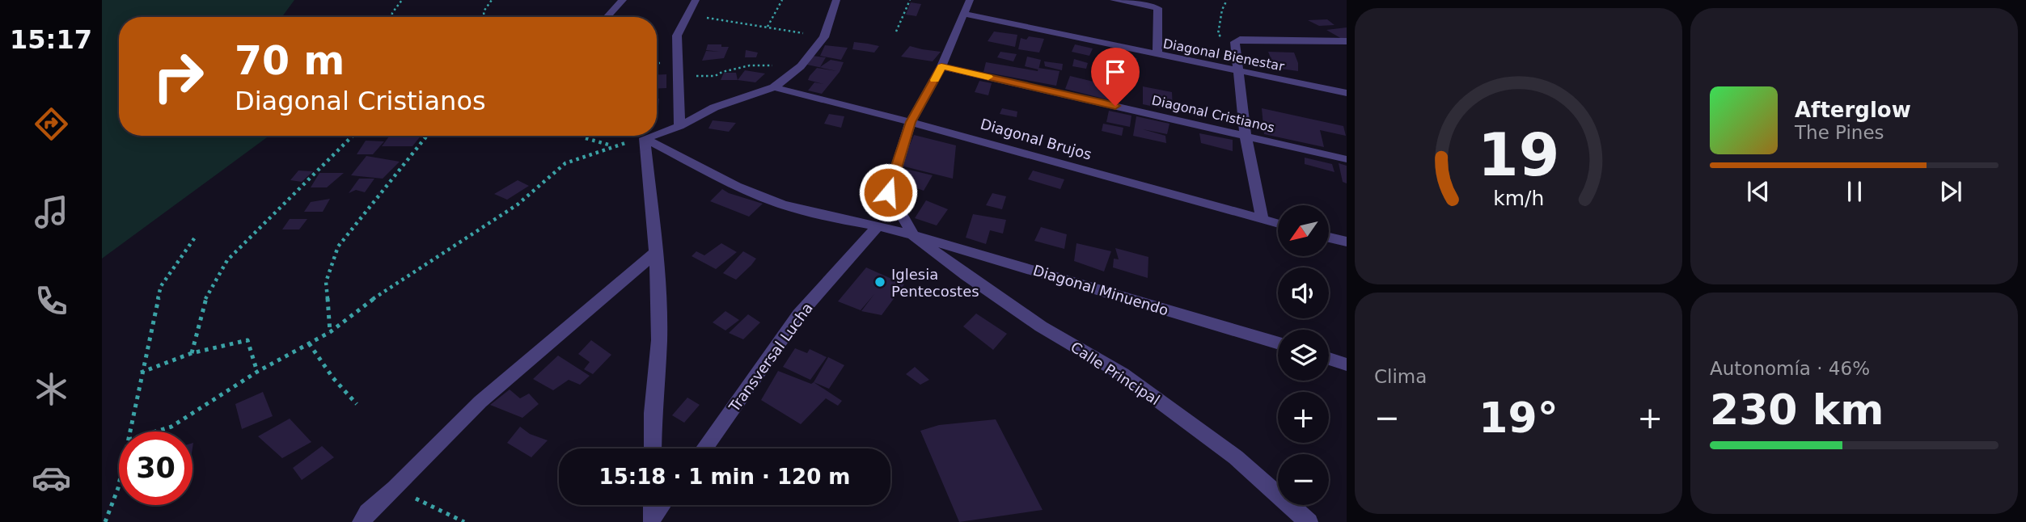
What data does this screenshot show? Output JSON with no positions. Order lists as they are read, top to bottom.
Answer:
{
  "streets": {
    "street": [
      "Diagonal Bienestar",
      "Diagonal Cristianos",
      "Diagonal Brujos",
      "Diagonal Minuendo",
      "Transversal Lucha",
      "Calle Principal"
    ]
  },
  "crossings": [
    ["Diagonal Minuendo", "Calle Principal"]
  ],
  "places": ["Iglesia Pentecostes"],
  "north": "bottom left",
  "page": {
    "tabs": "15:17",
    "turn": ["70 m", "Diagonal Cristianos"],
    "song": ["Afterglow", "The Pines"],
    "map_buttons": ["+", "−"],
    "tile": [
      "Clima",
      ["Autonomía · 46%", "230 km"]
    ],
    "heat": ["−", "19°", "+"],
    "limit": "30",
    "trip": "15:18 · 1 min · 120 m",
    "gauge": ["19", "km/h"]
  }
}
